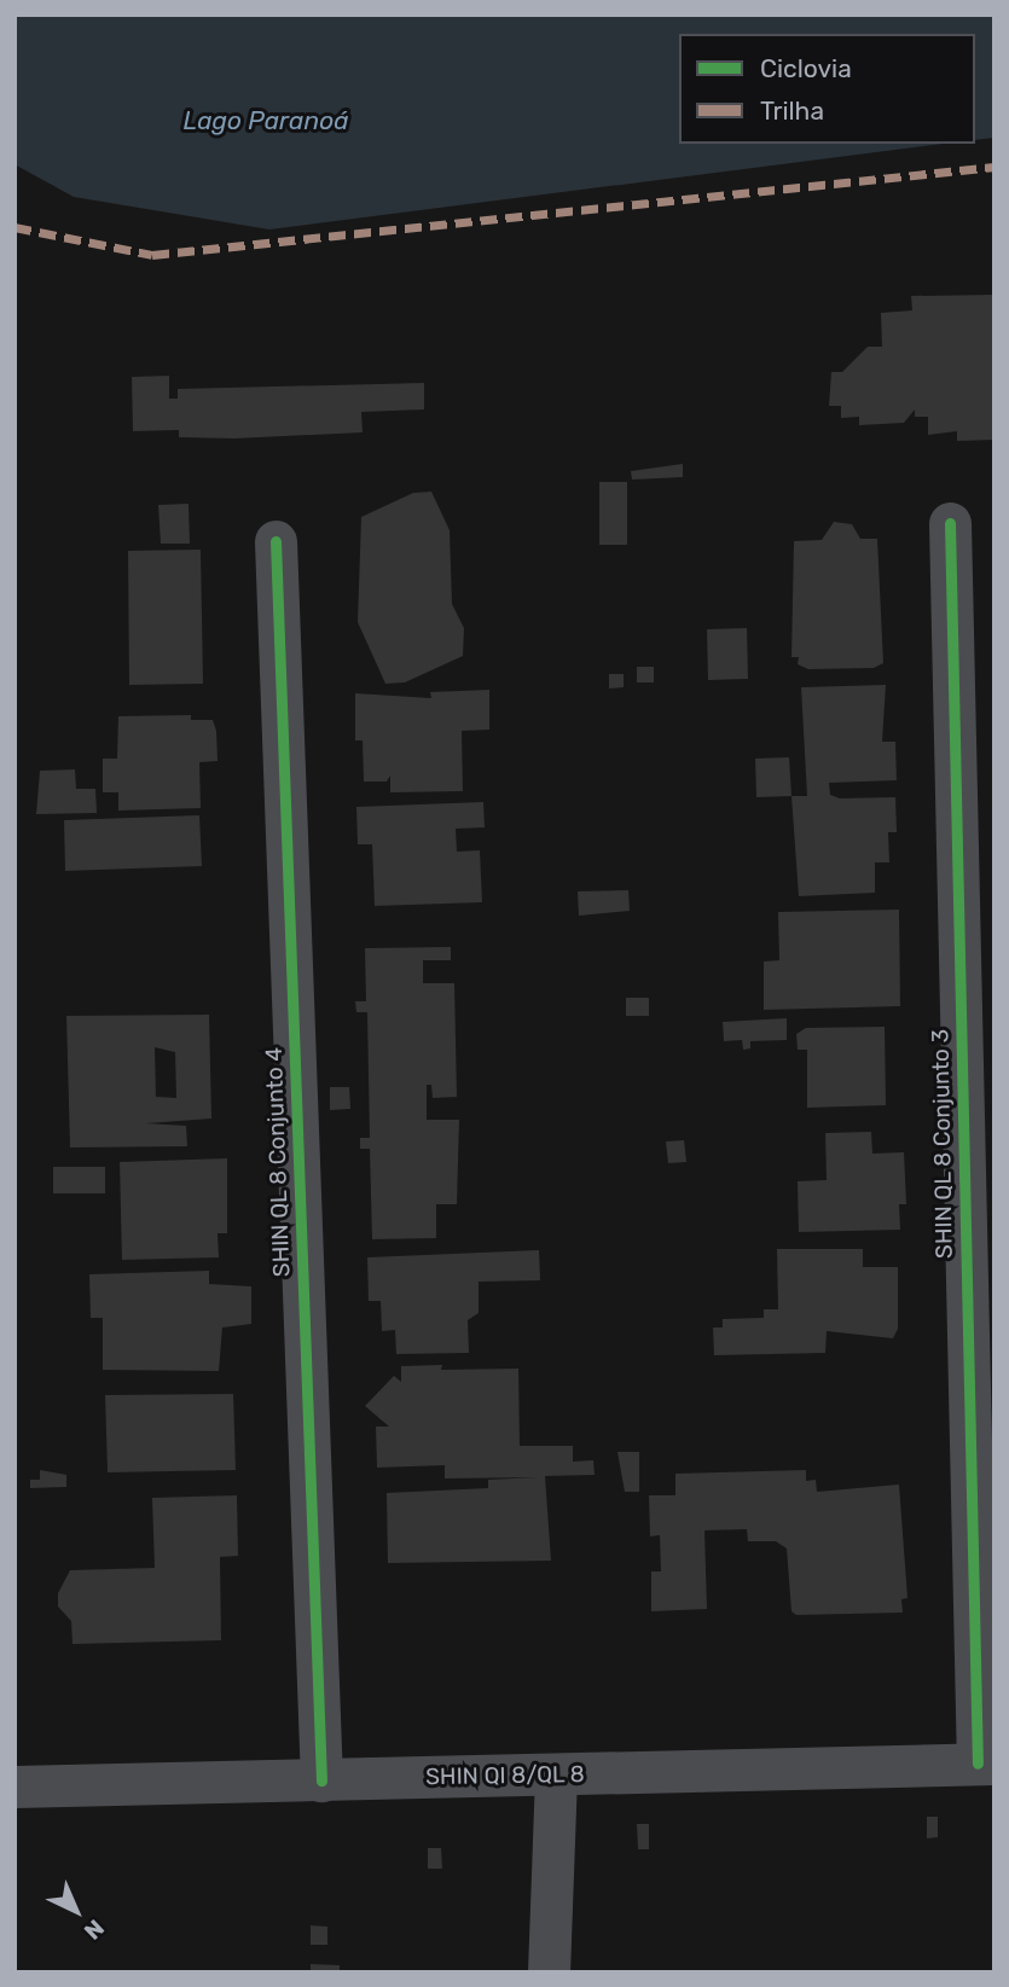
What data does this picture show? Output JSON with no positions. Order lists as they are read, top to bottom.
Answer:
{
  "streets": {
    "street": ["SHIN QL 8 Conjunto 3", "SHIN QL 8 Conjunto 4", "SHIN QI 8/QL 8"]
  },
  "crossings": [
    ["SHIN QL 8 Conjunto 3", "SHIN QI 8/QL 8"],
    ["SHIN QL 8 Conjunto 4", "SHIN QI 8/QL 8"]
  ],
  "water": ["Lago Paranoá"],
  "legend": ["Ciclovia", "Trilha"],
  "north": "bottom right"
}
